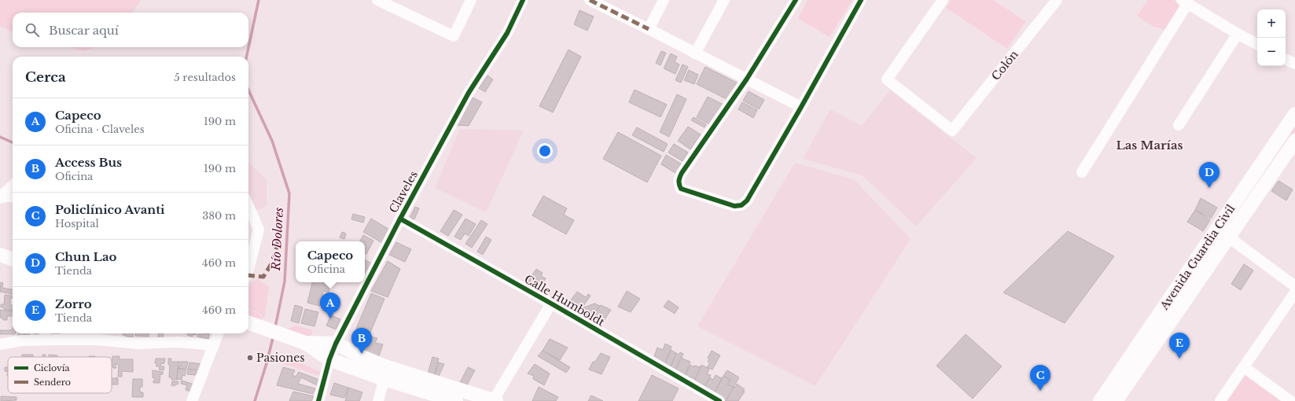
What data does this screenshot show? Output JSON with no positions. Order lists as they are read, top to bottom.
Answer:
{
  "streets": {
    "main road": ["Avenida Guardia Civil"],
    "street": ["Colón", "Claveles", "Calle Humboldt"]
  },
  "crossings": [
    ["Claveles", "Calle Humboldt"]
  ],
  "districts": ["Las Marías"],
  "water": ["Río Dolores"],
  "places": ["Pasiones"],
  "legend": ["Ciclovía", "Sendero"],
  "page": {
    "map_buttons": ["+", "−"],
    "search": "Buscar aquí",
    "heading": ["Cerca", "5 resultados"],
    "list": [
      {
        "mark": "A",
        "name": "Capeco",
        "note": "Oficina · Claveles",
        "value": "190 m"
      },
      {
        "mark": "B",
        "name": "Access Bus",
        "note": "Oficina",
        "value": "190 m"
      },
      {
        "mark": "C",
        "name": "Policlínico Avanti",
        "note": "Hospital",
        "value": "380 m"
      },
      {
        "mark": "D",
        "name": "Chun Lao",
        "note": "Tienda",
        "value": "460 m"
      },
      {
        "mark": "E",
        "name": "Zorro",
        "note": "Tienda",
        "value": "460 m"
      }
    ],
    "pins": [
      "D",
      "A",
      "B",
      "E",
      "C"
    ],
    "popup": ["Capeco", "Oficina"]
  }
}
